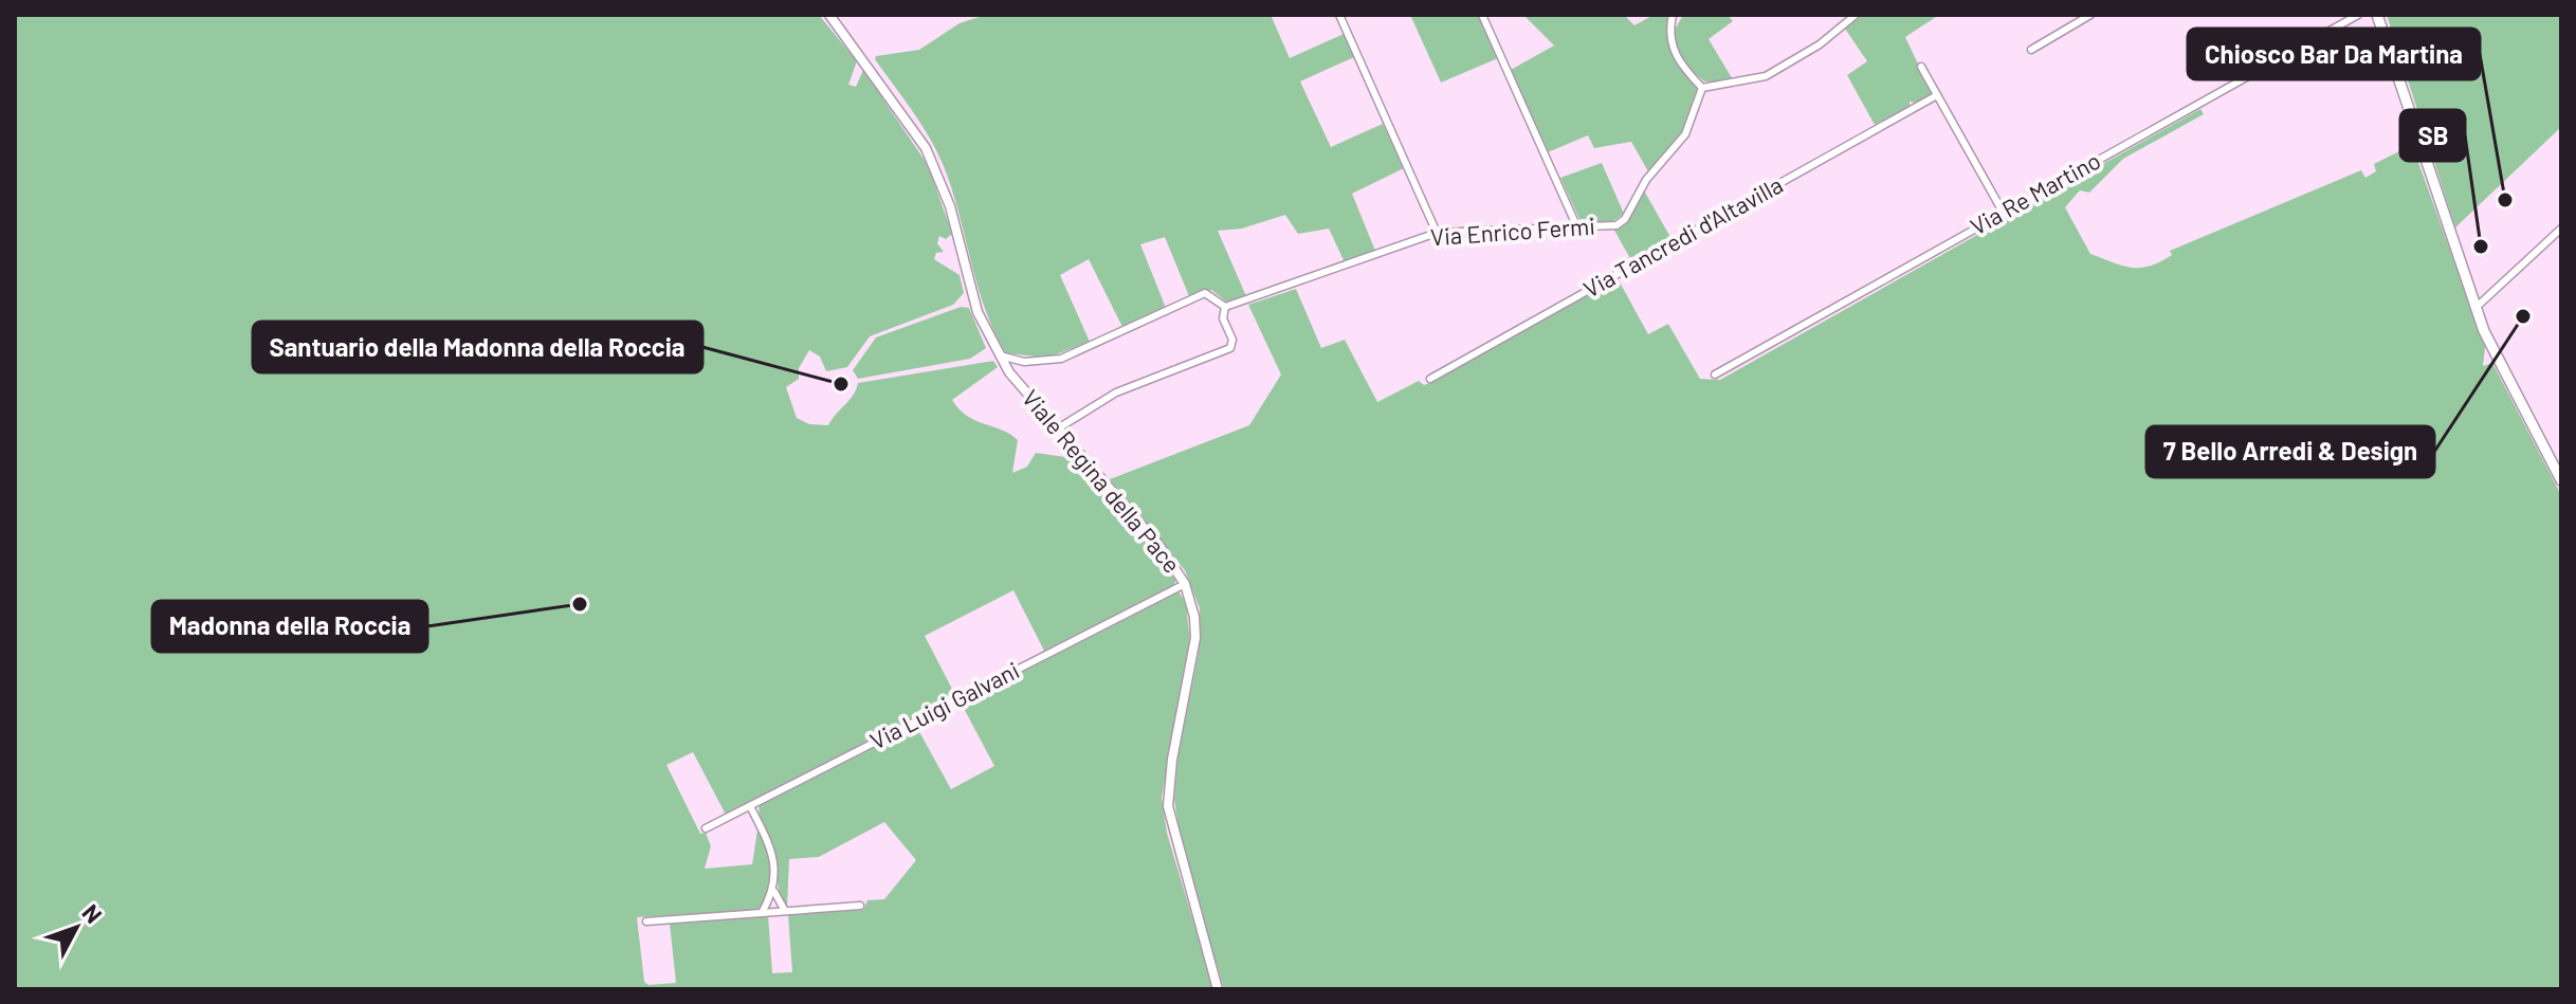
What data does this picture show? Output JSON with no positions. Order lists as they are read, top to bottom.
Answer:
{
  "streets": {
    "street": [
      "Via Re Martino",
      "Via Enrico Fermi",
      "Via Tancredi d'Altavilla",
      "Viale Regina della Pace",
      "Via Luigi Galvani"
    ]
  },
  "crossings": [
    ["Via Enrico Fermi", "Viale Regina della Pace"],
    ["Viale Regina della Pace", "Via Luigi Galvani"]
  ],
  "places": [
    "Chiosco Bar Da Martina",
    "SB",
    "7 Bello Arredi & Design",
    "Santuario della Madonna della Roccia",
    "Madonna della Roccia"
  ],
  "north": "top right"
}
